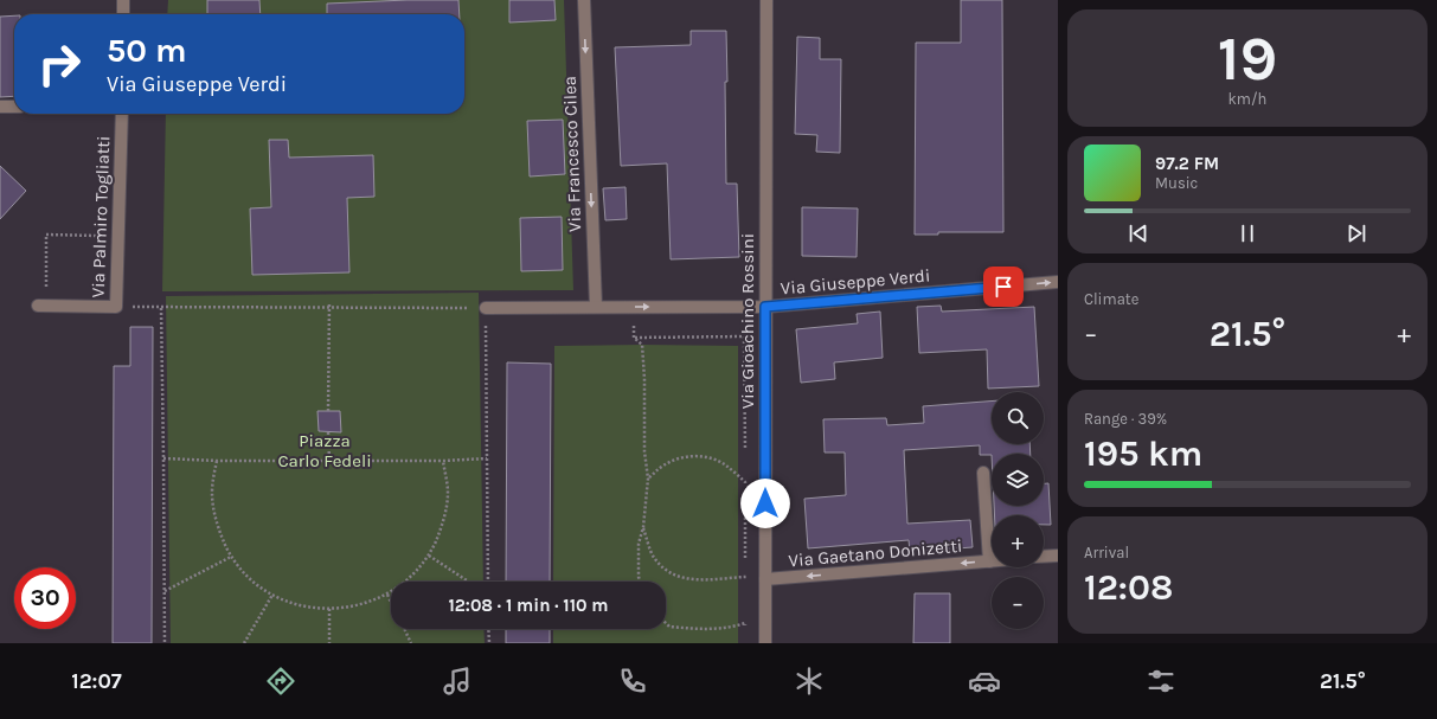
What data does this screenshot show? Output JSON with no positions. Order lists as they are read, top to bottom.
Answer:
{
  "streets": {
    "street": [
      "Via Francesco Cilea",
      "Via Palmiro Togliatti",
      "Via Giuseppe Verdi",
      "Via Gioachino Rossini",
      "Via Gaetano Donizetti"
    ]
  },
  "crossings": [
    ["Via Francesco Cilea", "Via Giuseppe Verdi"],
    ["Via Giuseppe Verdi", "Via Gioachino Rossini"],
    ["Via Gioachino Rossini", "Via Gaetano Donizetti"]
  ],
  "one_way": ["Via Francesco Cilea", "Via Giuseppe Verdi", "Via Gaetano Donizetti"],
  "parks": ["Piazza Carlo Fedeli"],
  "page": {
    "tile": [
      ["19", "km/h"],
      "Climate",
      ["Range · 39%", "195 km"],
      ["Arrival", "12:08"]
    ],
    "turn": ["50 m", "Via Giuseppe Verdi"],
    "song": ["97.2 FM", "Music"],
    "heat": ["−", "21.5°", "+"],
    "map_buttons": ["+", "−"],
    "limit": "30",
    "trip": "12:08 · 1 min · 110 m",
    "tabs": ["12:07", "21.5°"]
  }
}
